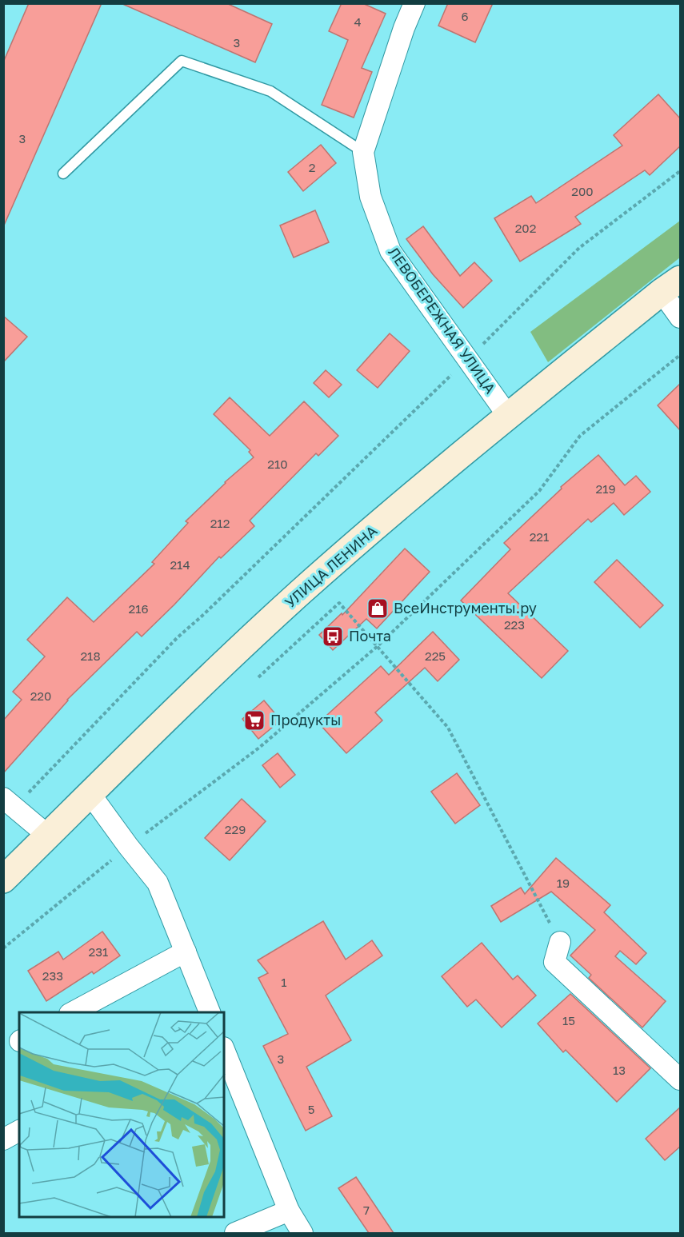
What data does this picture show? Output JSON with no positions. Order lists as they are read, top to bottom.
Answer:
{
  "streets": {
    "main road": ["УЛИЦА ЛЕНИНА"],
    "street": ["ЛЕВОБЕРЕЖНАЯ УЛИЦА"]
  },
  "crossings": [
    ["ЛЕВОБЕРЕЖНАЯ УЛИЦА", "УЛИЦА ЛЕНИНА"]
  ],
  "places": {
    "shop": ["ВсеИнструменты.ру"],
    "bus stop": ["Почта"],
    "supermarket": ["Продукты"]
  },
  "house_numbers": [
    "6",
    "4",
    "3",
    "3",
    "2",
    "200",
    "202",
    "210",
    "219",
    "212",
    "221",
    "214",
    "216",
    "223",
    "218",
    "225",
    "220",
    "229",
    "19",
    "231",
    "233",
    "1",
    "15",
    "3",
    "13",
    "5",
    "7"
  ]
}
